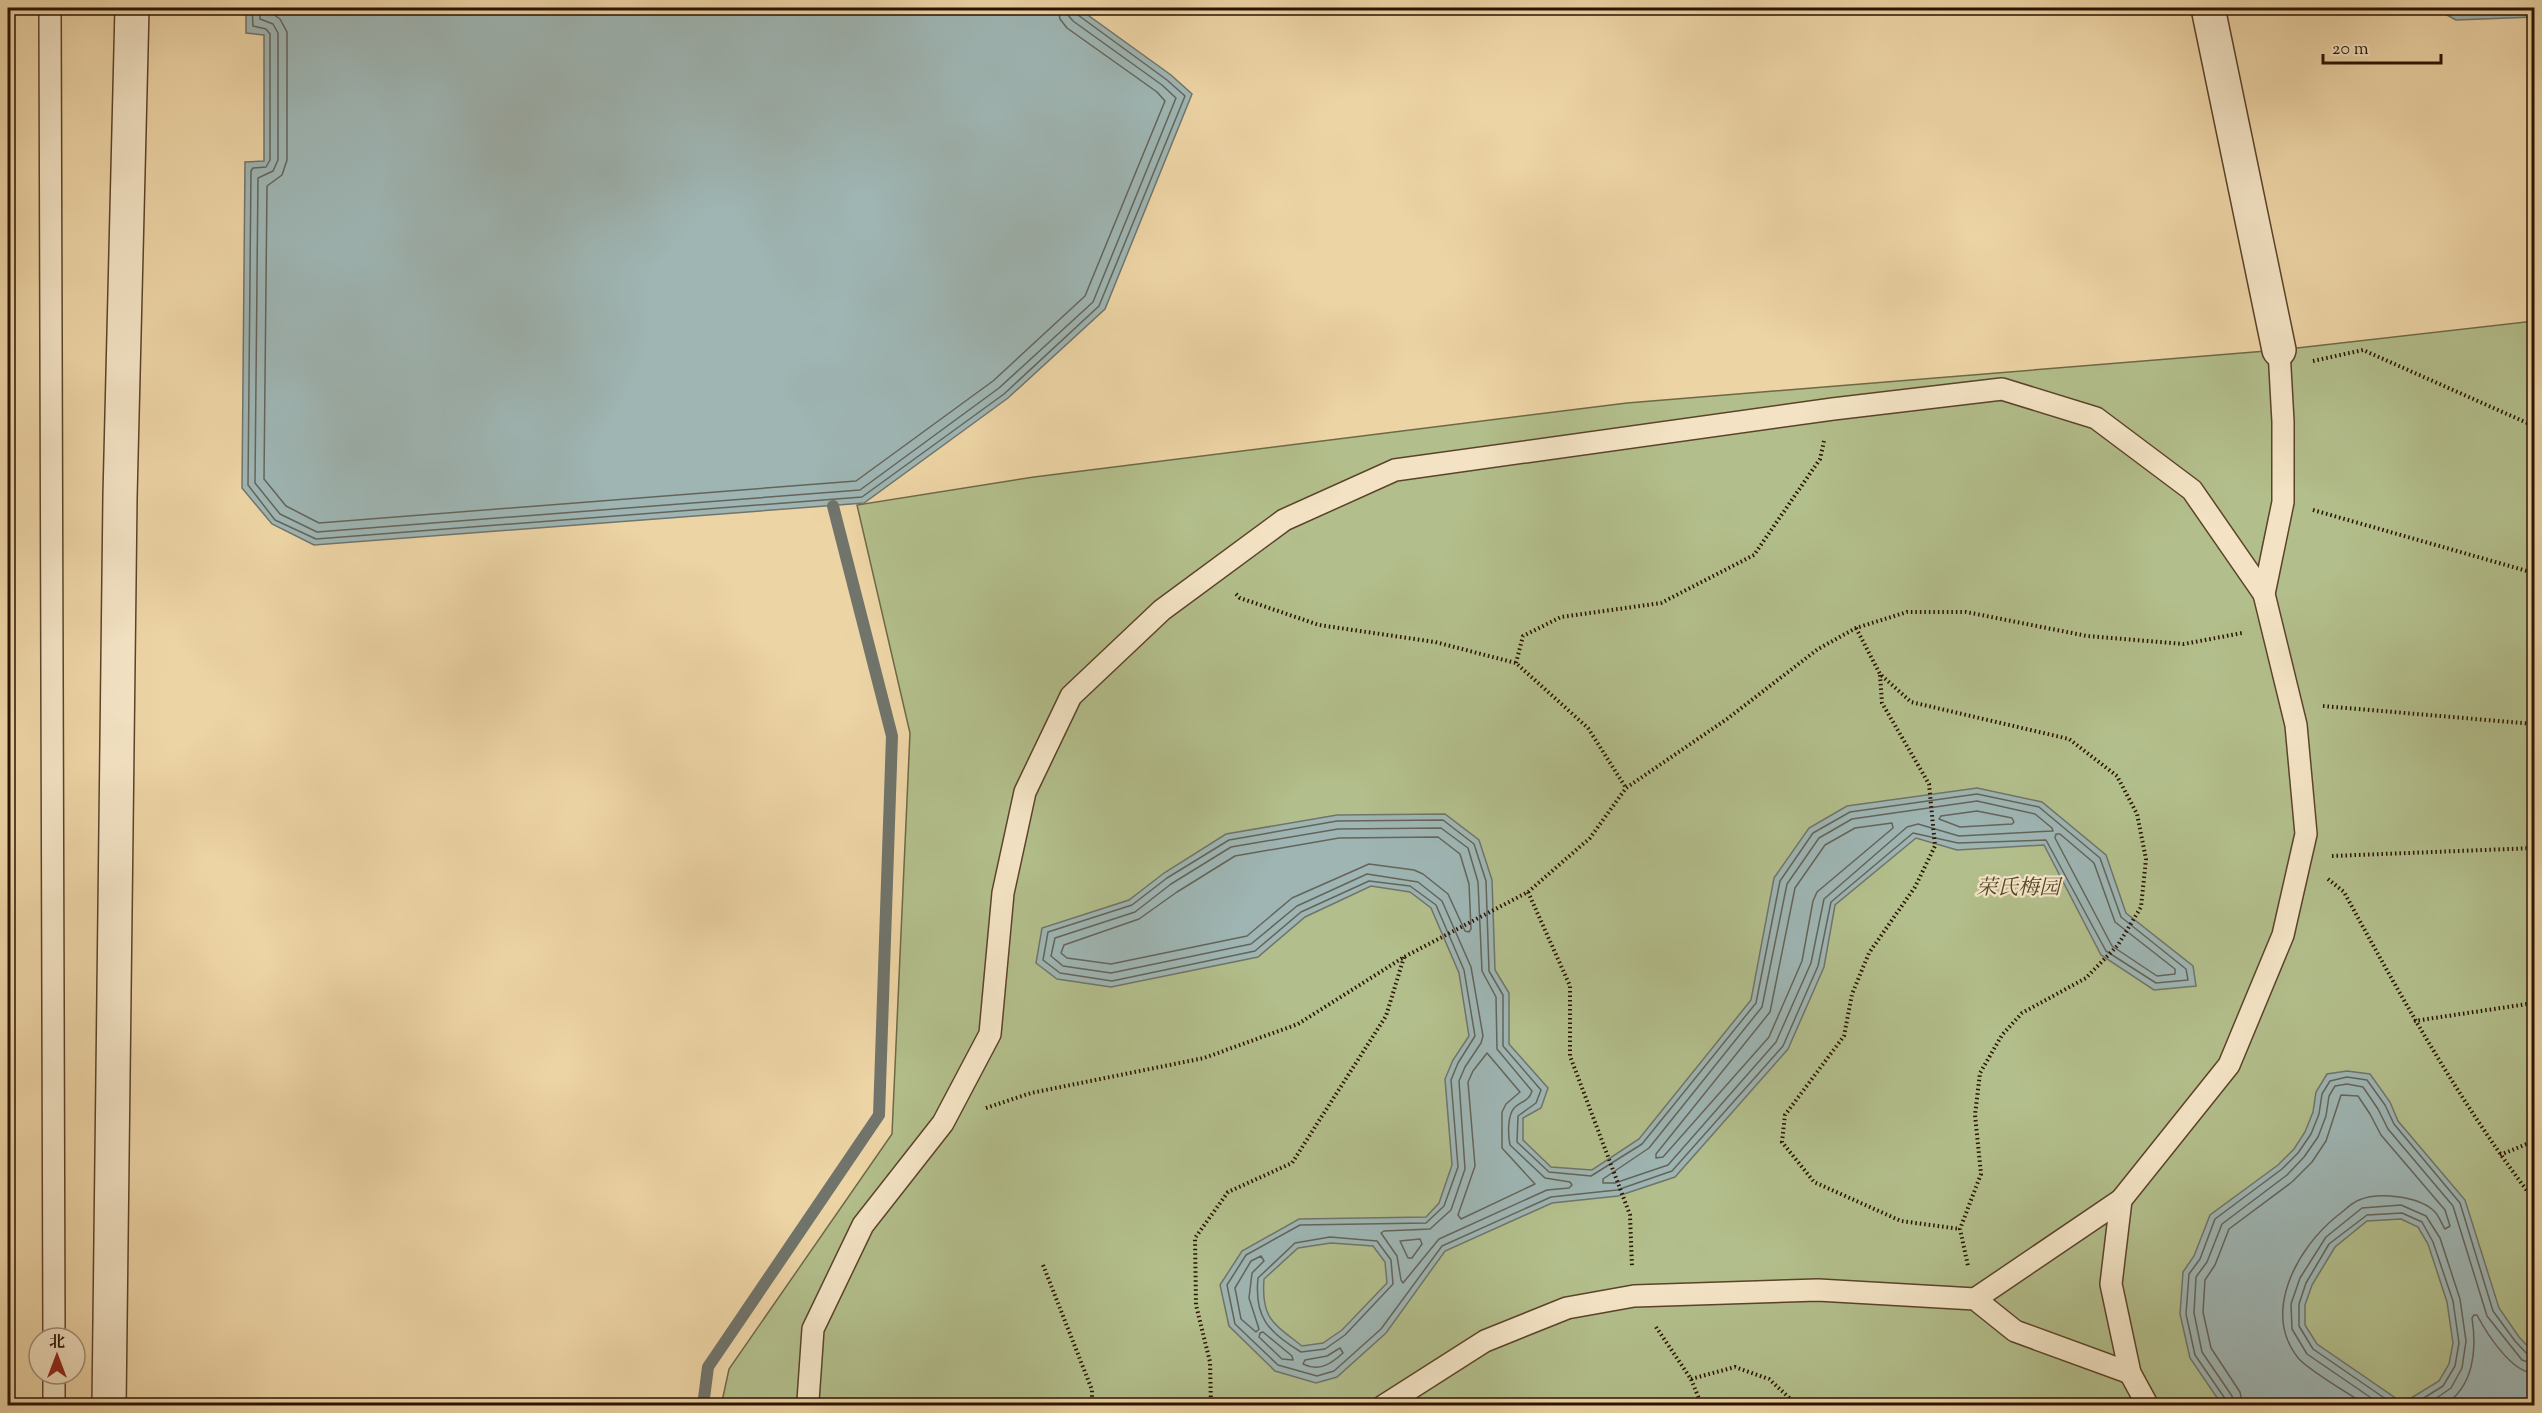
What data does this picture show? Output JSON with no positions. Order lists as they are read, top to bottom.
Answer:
{
  "parks": ["荣氏梅园"],
  "scale_bar": "20 m",
  "north": "top"
}
